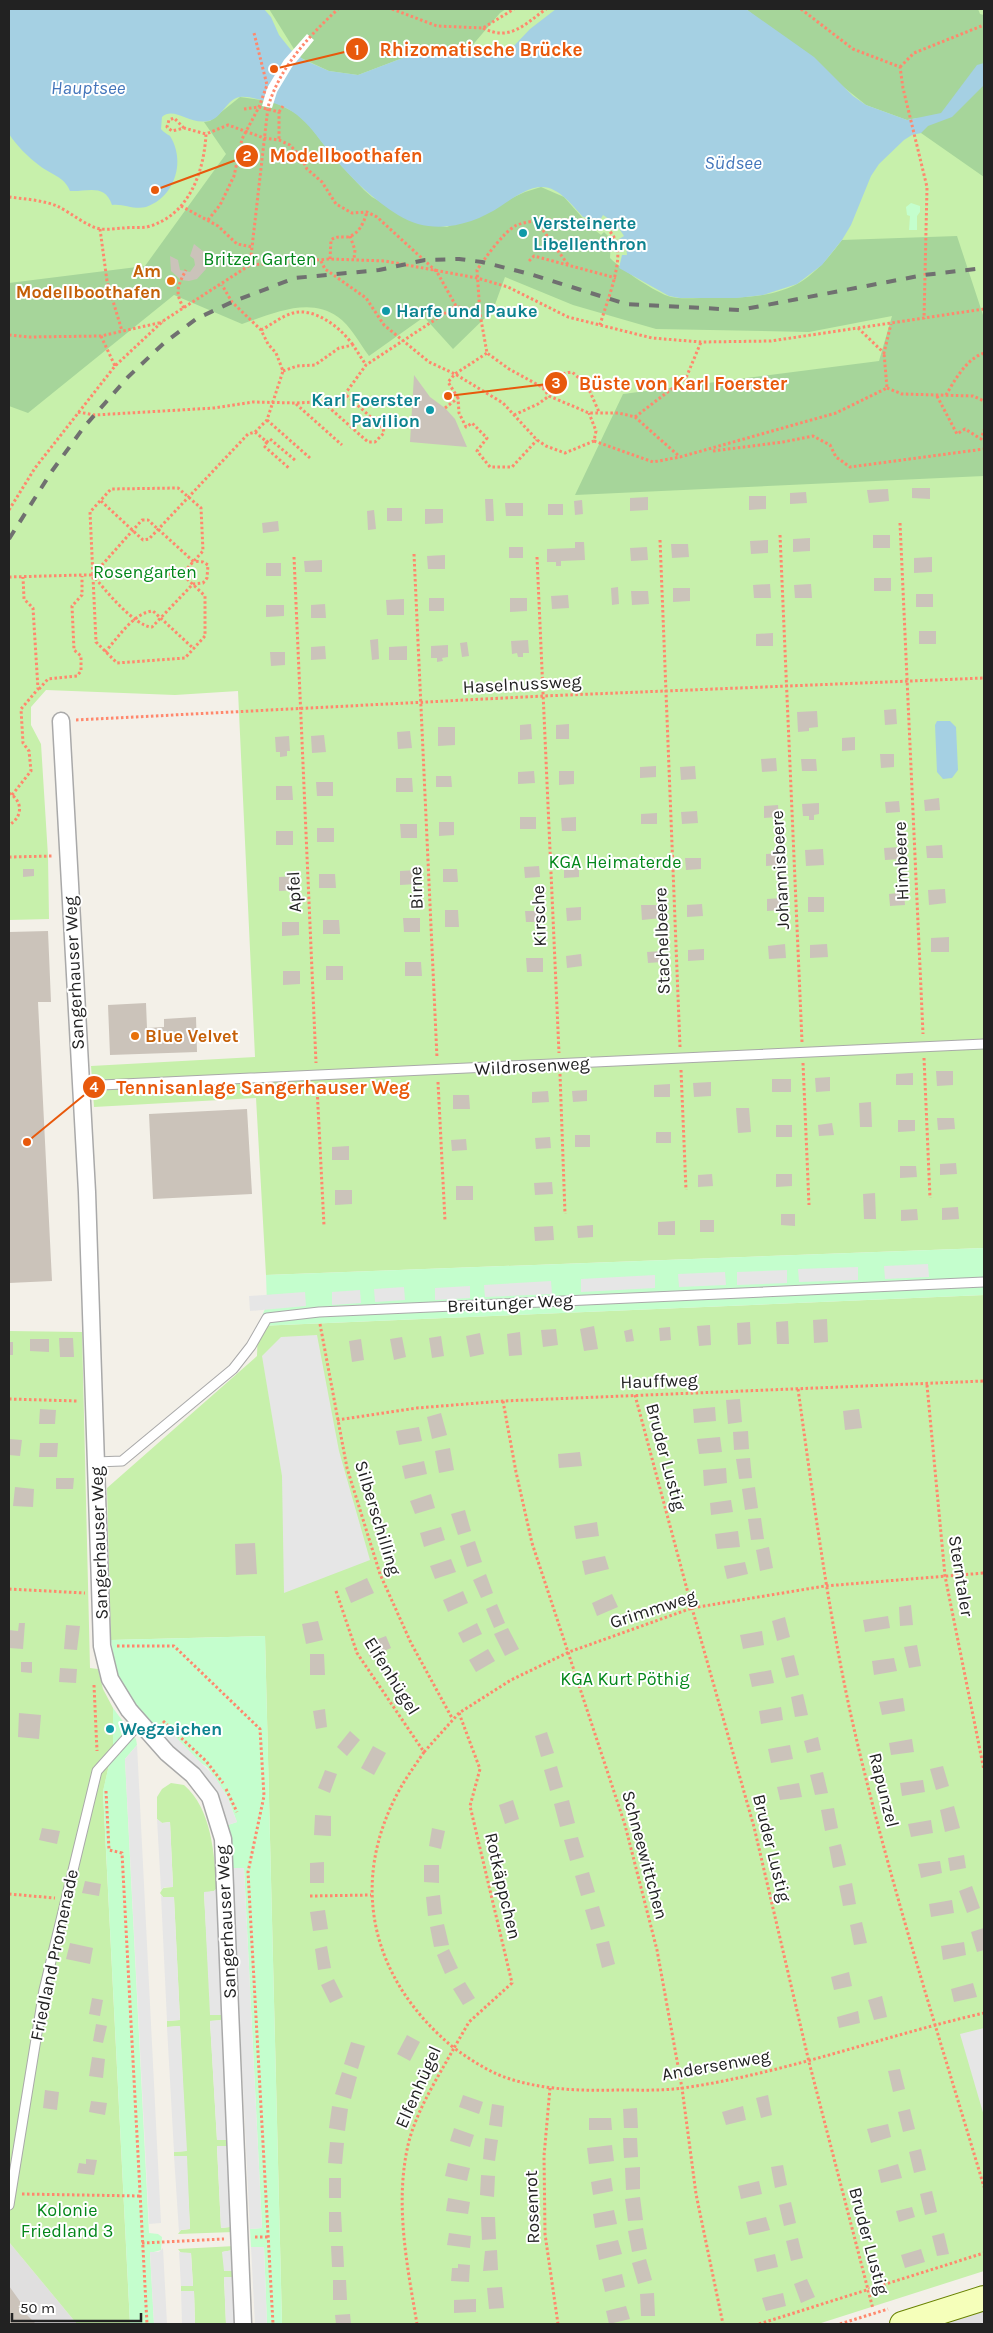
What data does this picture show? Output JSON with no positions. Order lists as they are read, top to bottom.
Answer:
{
  "streets": {
    "street": ["Sangerhauser Weg"],
    "lane": ["Wildrosenweg", "Breitunger Weg", "Friedland Promenade"],
    "path": [
      "Haselnussweg",
      "Himbeere",
      "Johannisbeere",
      "Birne",
      "Apfel",
      "Kirsche",
      "Stachelbeere",
      "Hauffweg",
      "Bruder Lustig",
      "Silberschilling",
      "Sterntaler",
      "Grimmweg",
      "Elfenhügel",
      "Rapunzel",
      "Schneewittchen",
      "Rotkäppchen",
      "Andersenweg",
      "Rosenrot"
    ]
  },
  "crossings": [
    ["Haselnussweg", "Himbeere"],
    ["Haselnussweg", "Johannisbeere"],
    ["Haselnussweg", "Birne"],
    ["Haselnussweg", "Apfel"],
    ["Haselnussweg", "Kirsche"],
    ["Haselnussweg", "Stachelbeere"],
    ["Haselnussweg", "Sangerhauser Weg"],
    ["Himbeere", "Wildrosenweg"],
    ["Johannisbeere", "Wildrosenweg"],
    ["Birne", "Wildrosenweg"],
    ["Apfel", "Wildrosenweg"],
    ["Kirsche", "Wildrosenweg"],
    ["Stachelbeere", "Wildrosenweg"],
    ["Sangerhauser Weg", "Wildrosenweg"],
    ["Sangerhauser Weg", "Breitunger Weg"],
    ["Sangerhauser Weg", "Friedland Promenade"],
    ["Breitunger Weg", "Silberschilling"],
    ["Hauffweg", "Bruder Lustig"],
    ["Hauffweg", "Silberschilling"],
    ["Hauffweg", "Sterntaler"],
    ["Hauffweg", "Rapunzel"],
    ["Hauffweg", "Schneewittchen"],
    ["Bruder Lustig", "Grimmweg"],
    ["Bruder Lustig", "Andersenweg"],
    ["Silberschilling", "Grimmweg"],
    ["Sterntaler", "Grimmweg"],
    ["Grimmweg", "Elfenhügel"],
    ["Grimmweg", "Rapunzel"],
    ["Grimmweg", "Schneewittchen"],
    ["Grimmweg", "Rotkäppchen"],
    ["Elfenhügel", "Rotkäppchen"],
    ["Elfenhügel", "Andersenweg"],
    ["Rapunzel", "Andersenweg"],
    ["Schneewittchen", "Andersenweg"],
    ["Rotkäppchen", "Andersenweg"],
    ["Andersenweg", "Rosenrot"]
  ],
  "water": ["Hauptsee", "Südsee"],
  "parks": [
    "Britzer Garten",
    "Rosengarten",
    "KGA Heimaterde",
    "KGA Kurt Pöthig",
    "Kolonie Friedland 3"
  ],
  "places": [
    "Rhizomatische Brücke",
    "Modellboothafen",
    "Versteinerte Libellenthron",
    "Am Modellboothafen",
    "Harfe und Pauke",
    "Büste von Karl Foerster",
    "Karl Foerster Pavilion",
    "Blue Velvet",
    "Tennisanlage Sangerhauser Weg",
    "Wegzeichen"
  ],
  "scale_bar": "50 m"
}
